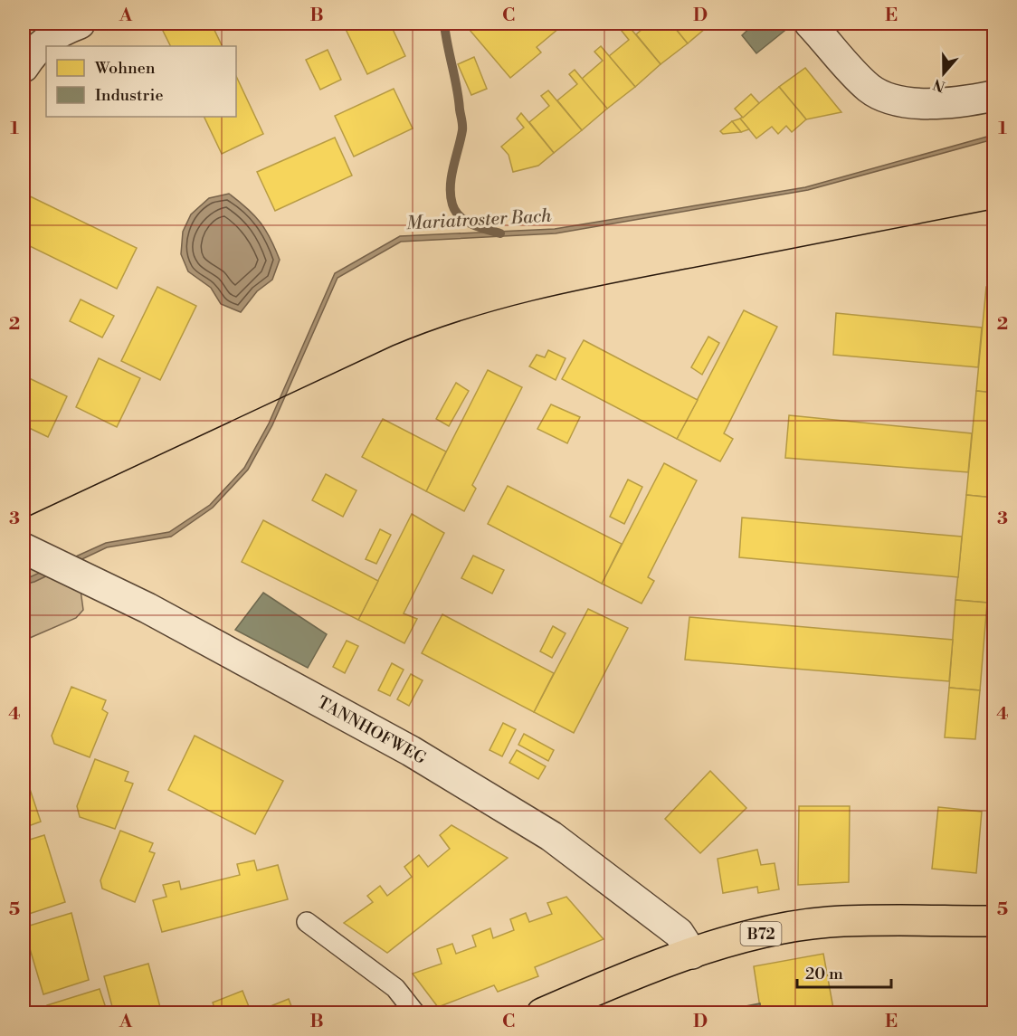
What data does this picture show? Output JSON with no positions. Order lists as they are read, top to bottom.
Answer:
{
  "streets": {
    "main road": ["B72"],
    "street": ["TANNHOFWEG"]
  },
  "crossings": [
    ["TANNHOFWEG", "B72"]
  ],
  "water": ["Mariatroster Bach"],
  "legend": ["Wohnen", "Industrie"],
  "scale_bar": "20 m",
  "north": "bottom",
  "grid": {
    "columns": [
      "A",
      "B",
      "C",
      "D",
      "E"
    ],
    "rows": [
      "1",
      "2",
      "3",
      "4",
      "5"
    ]
  }
}
